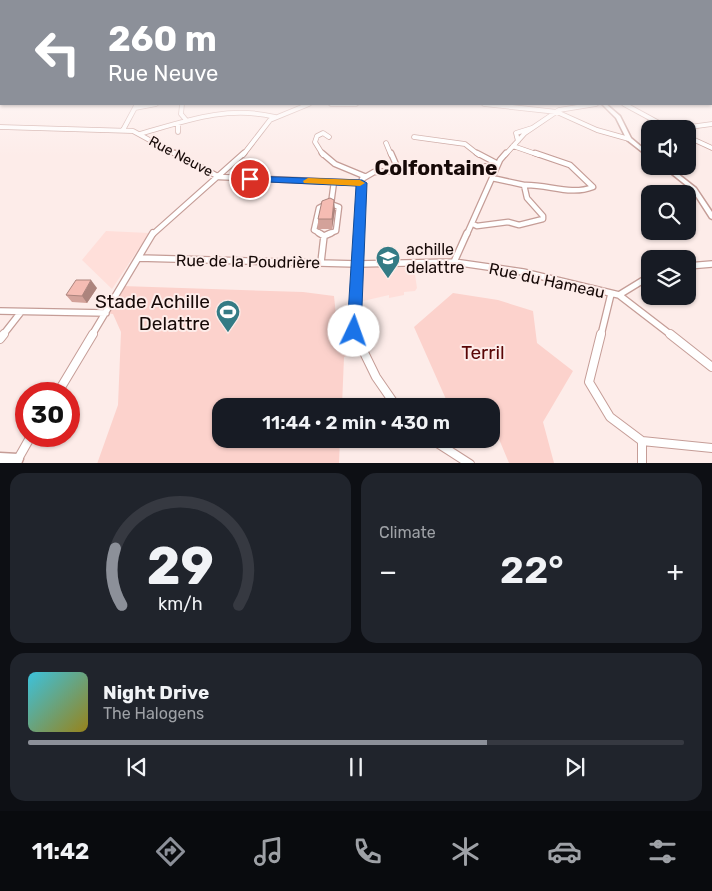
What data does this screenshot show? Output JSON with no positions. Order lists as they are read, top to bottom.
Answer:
{
  "streets": {
    "street": ["Rue Neuve", "Rue de la Poudrière", "Rue du Hameau"]
  },
  "crossings": [
    ["Rue de la Poudrière", "Rue du Hameau"]
  ],
  "districts": ["Colfontaine"],
  "parks": ["Terril"],
  "places": {
    "school or university": ["achille delattre"],
    "sports": ["Stade Achille Delattre"]
  },
  "page": {
    "turn": ["260 m", "Rue Neuve"],
    "limit": "30",
    "trip": "11:44 · 2 min · 430 m",
    "tile": "Climate",
    "heat": ["−", "22°", "+"],
    "song": ["Night Drive", "The Halogens"],
    "tabs": "11:42",
    "gauge": ["29", "km/h"]
  }
}
